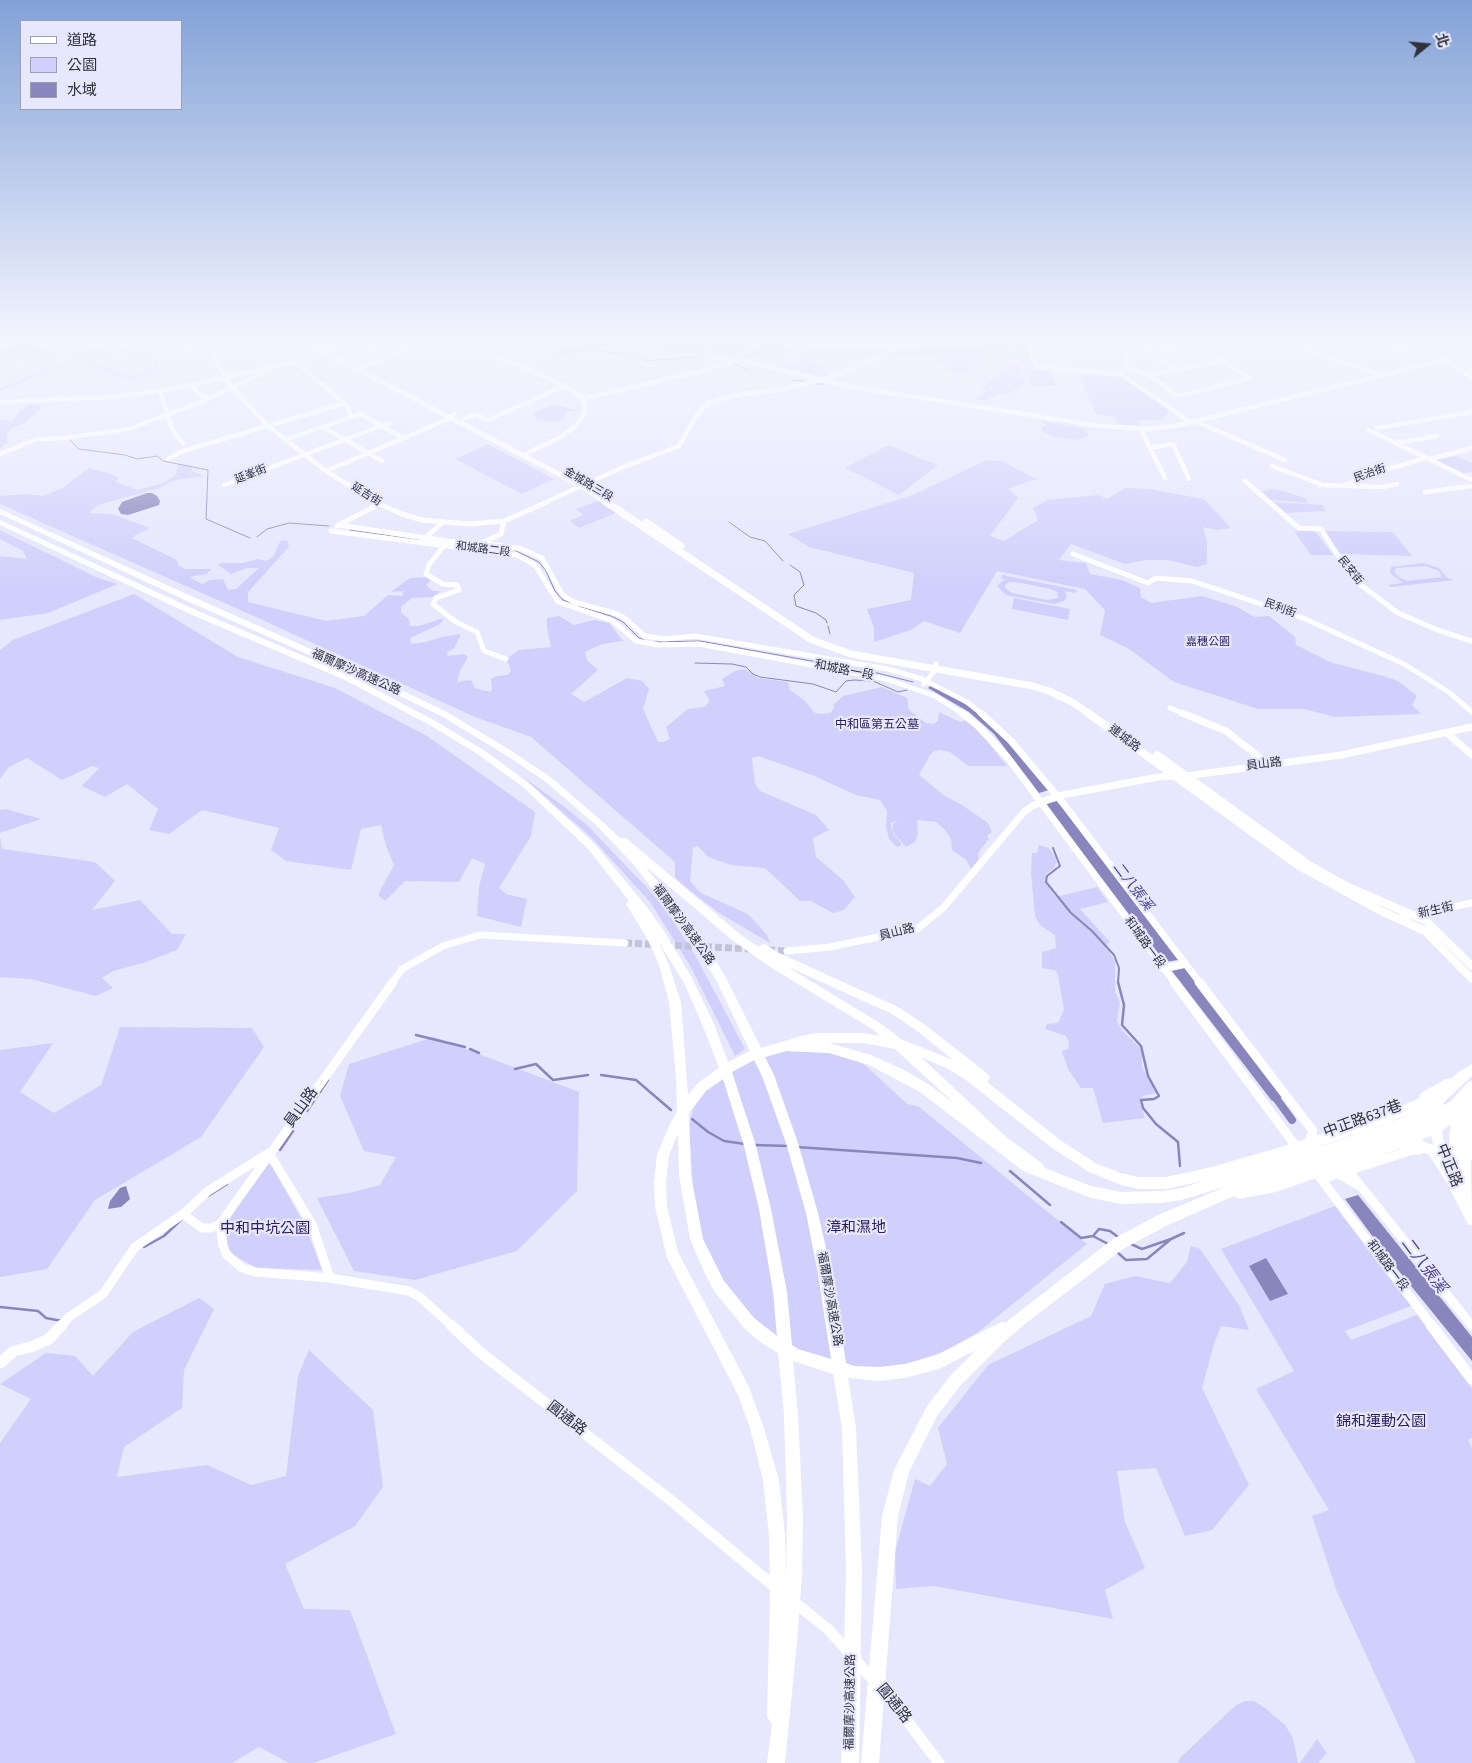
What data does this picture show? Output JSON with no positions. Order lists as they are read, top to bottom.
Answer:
{
  "streets": {
    "highway": ["福爾摩沙高速公路"],
    "main road": ["金城路三段", "連城路", "中正路"],
    "street": [
      "民治街",
      "延峯街",
      "延吉街",
      "和城路二段",
      "民安街",
      "民利街",
      "和城路一段",
      "員山路",
      "新生街",
      "中正路637巷",
      "圓通路"
    ]
  },
  "crossings": [
    ["延峯街", "延吉街"],
    ["金城路三段", "延吉街"],
    ["金城路三段", "連城路"],
    ["和城路二段", "和城路一段"],
    ["和城路一段", "員山路"],
    ["和城路一段", "中正路637巷"],
    ["連城路", "員山路"],
    ["連城路", "新生街"]
  ],
  "water": ["二八張溪"],
  "parks": [
    "嘉穗公園",
    "中和區第五公墓",
    "漳和濕地",
    "中和中坑公園",
    "錦和運動公園"
  ],
  "legend": ["道路", "公園", "水域"],
  "north": "right"
}
